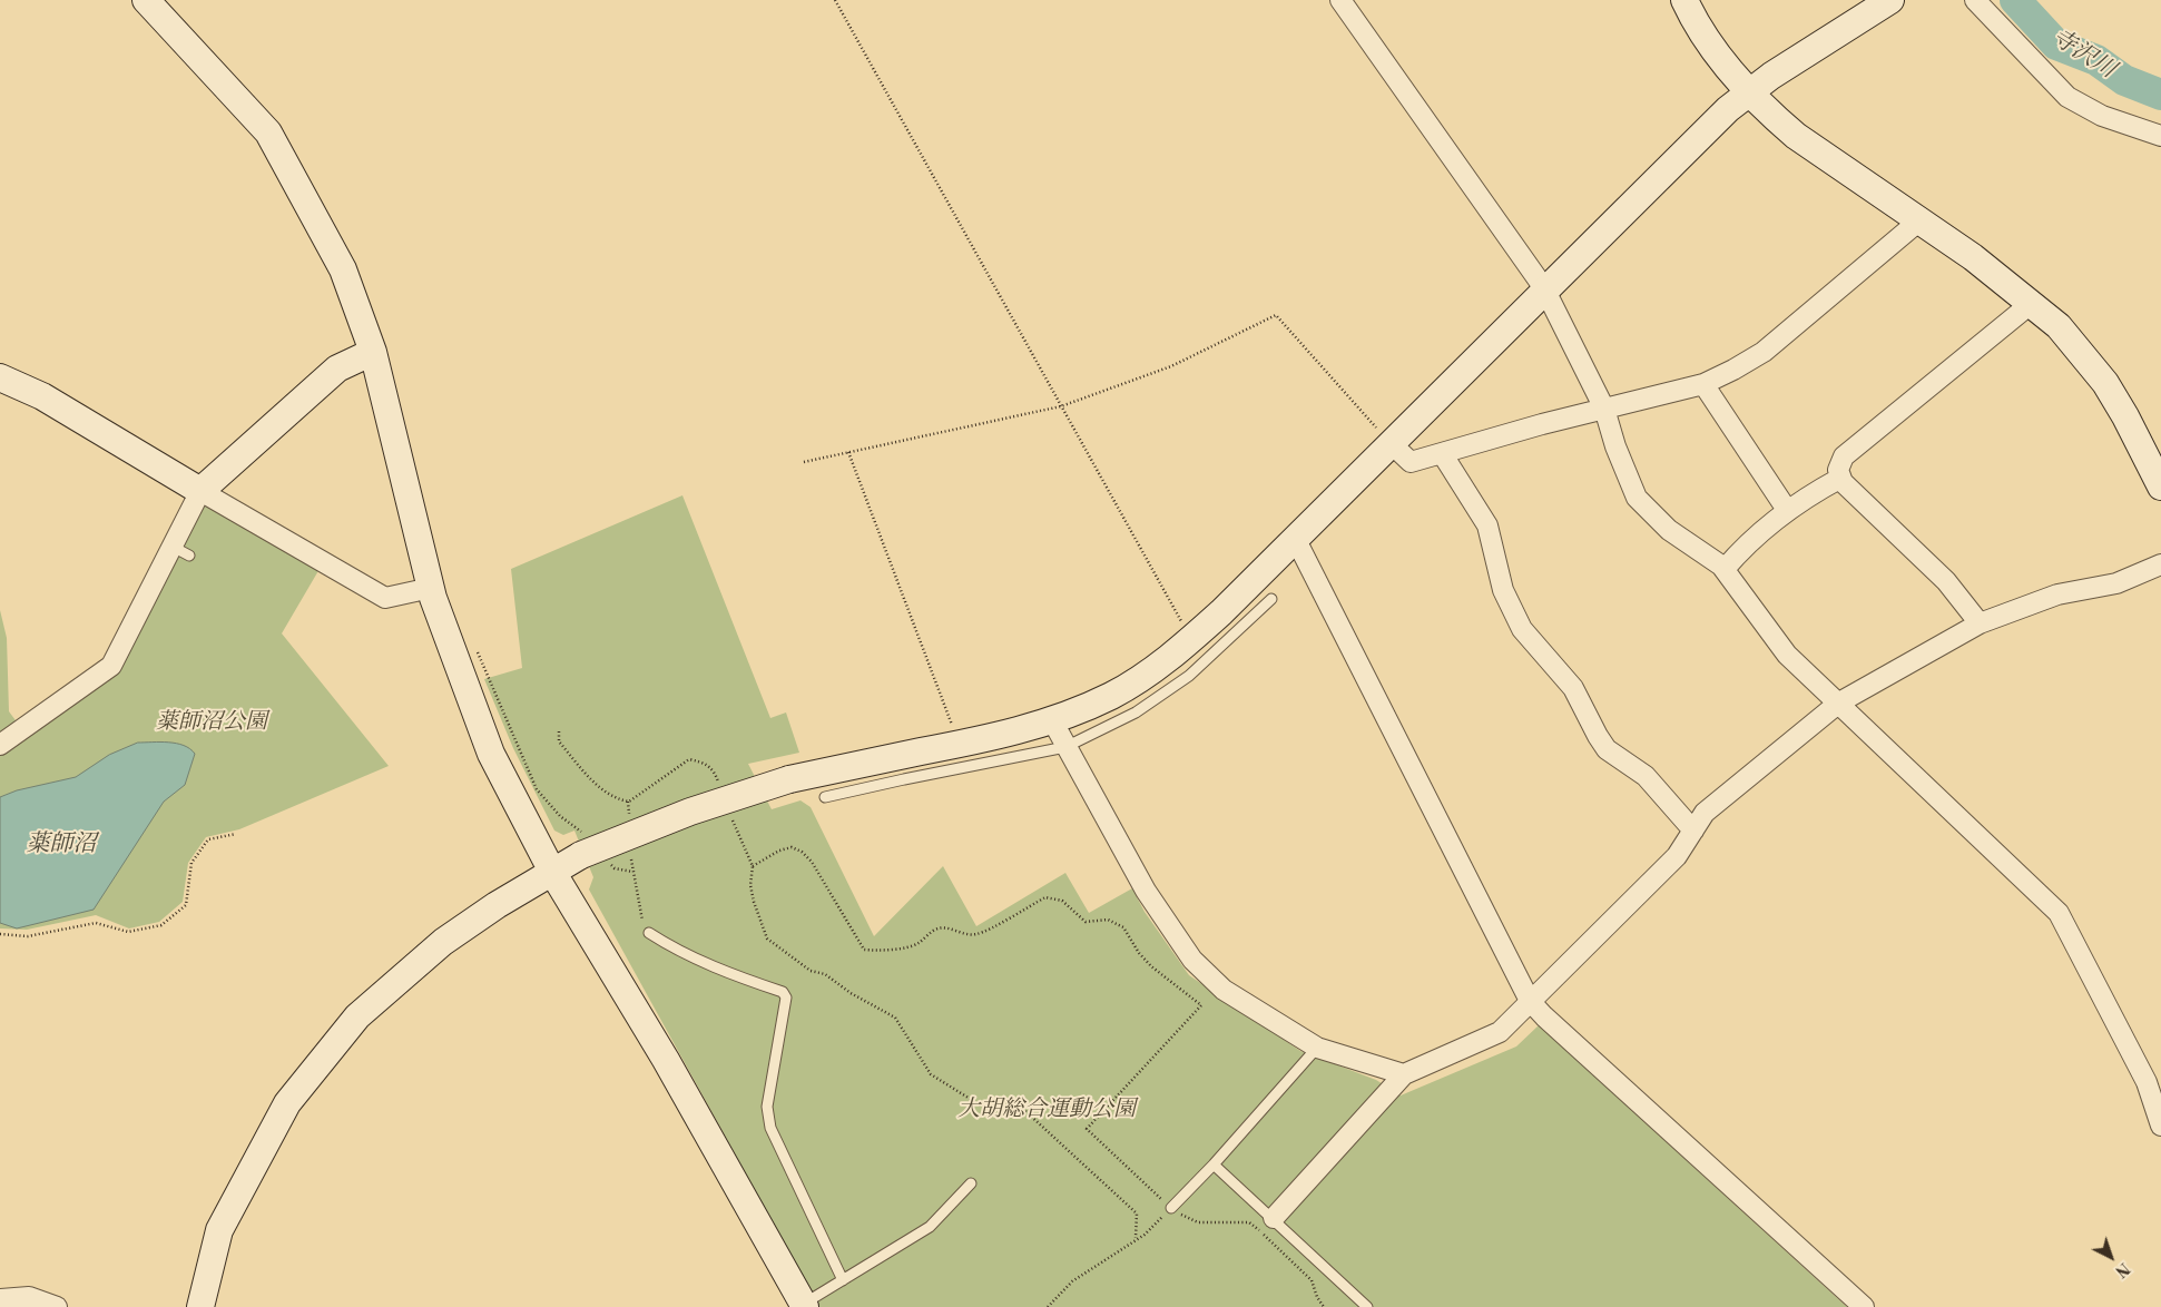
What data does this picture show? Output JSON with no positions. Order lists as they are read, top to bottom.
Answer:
{
  "water": ["寺沢川", "薬師沼"],
  "parks": ["薬師沼公園", "大胡総合運動公園"],
  "north": "bottom right"
}
